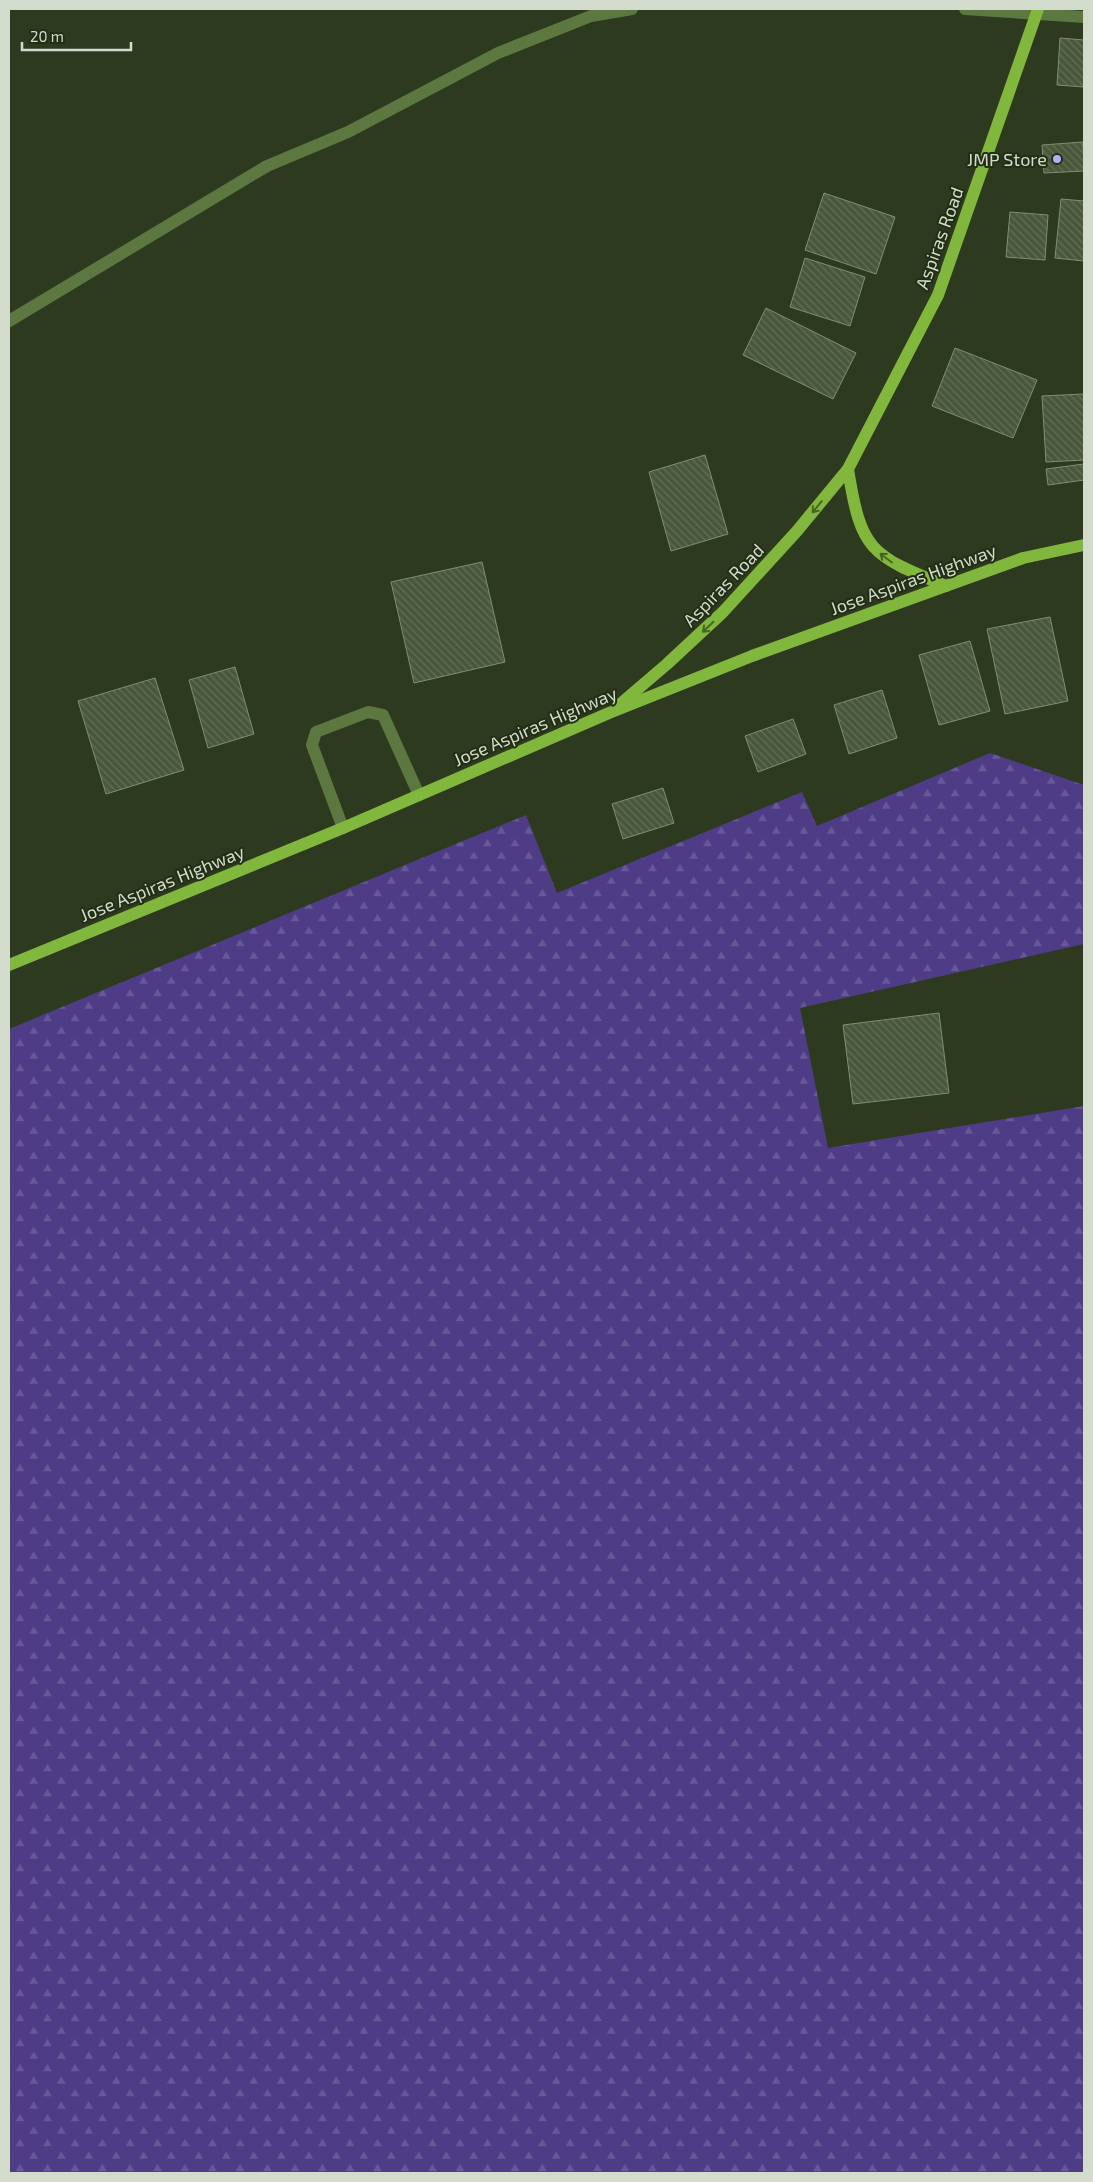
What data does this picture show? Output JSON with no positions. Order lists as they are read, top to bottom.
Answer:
{
  "streets": {
    "main road": ["Aspiras Road", "Jose Aspiras Highway"]
  },
  "crossings": [
    ["Aspiras Road", "Jose Aspiras Highway"]
  ],
  "one_way": ["Aspiras Road"],
  "places": ["JMP Store"],
  "scale_bar": "20 m"
}
